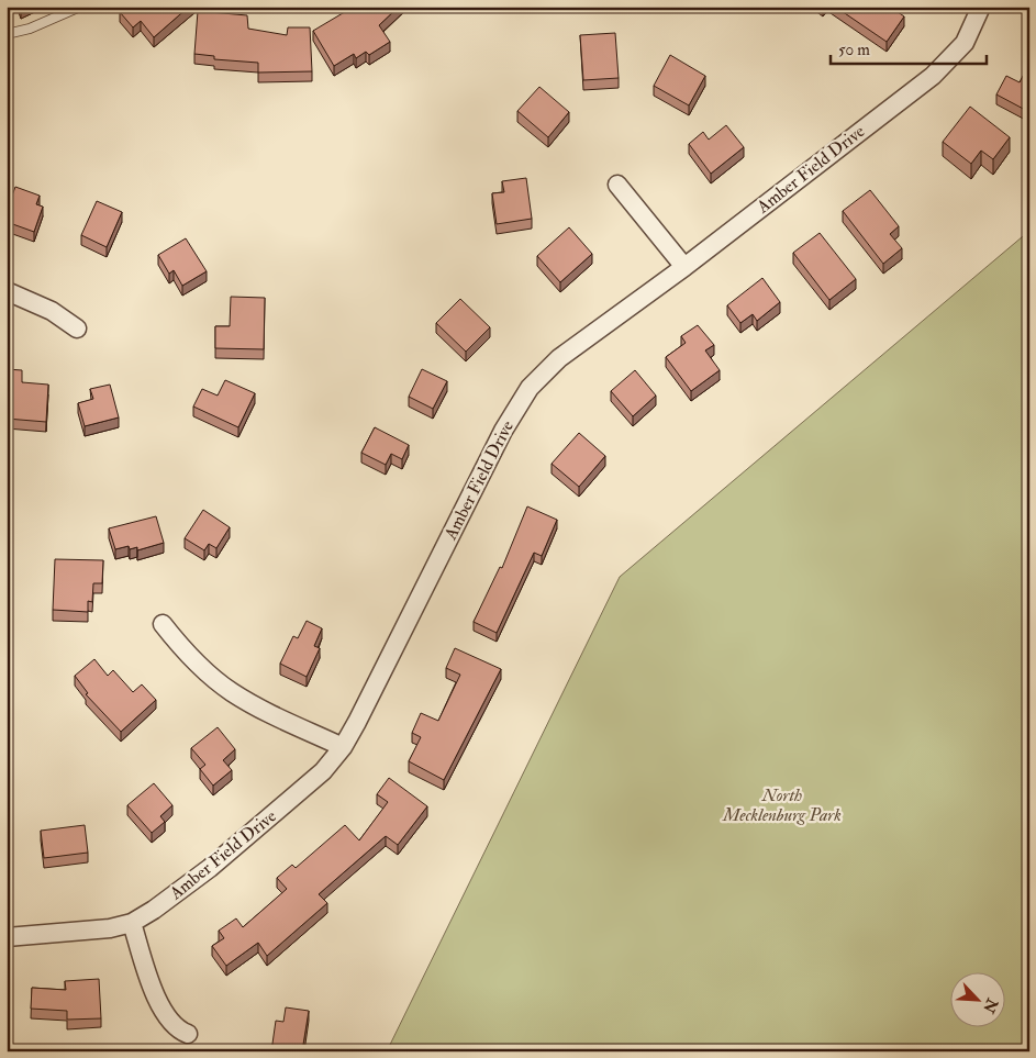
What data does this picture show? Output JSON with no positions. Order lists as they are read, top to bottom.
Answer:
{
  "streets": {
    "street": ["Amber Field Drive"]
  },
  "parks": ["North Mecklenburg Park"],
  "scale_bar": "50 m",
  "north": "bottom right"
}
